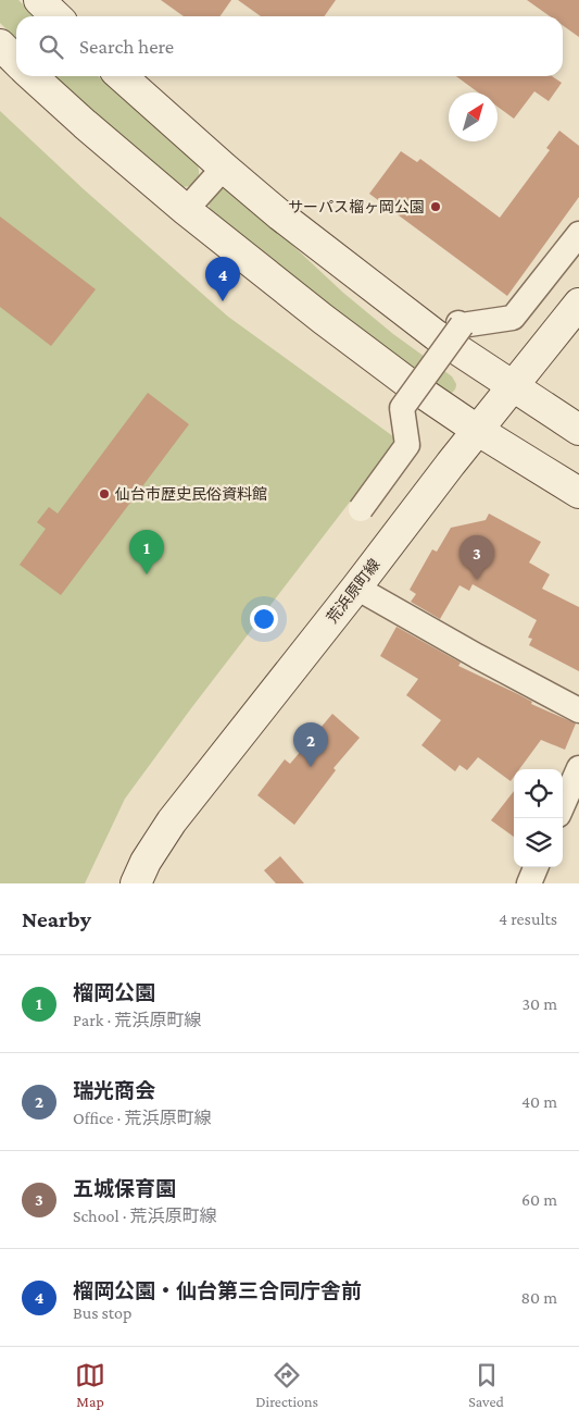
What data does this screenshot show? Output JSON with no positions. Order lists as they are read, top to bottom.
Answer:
{
  "streets": {
    "street": ["荒浜原町線"]
  },
  "places": ["サーパス榴ヶ岡公園", "仙台市歴史民俗資料館"],
  "north": "top right",
  "page": {
    "search": "Search here",
    "pins": [
      "4",
      "1",
      "3",
      "2"
    ],
    "heading": ["Nearby", "4 results"],
    "list": [
      {
        "mark": "1",
        "name": "榴岡公園",
        "note": "Park · 荒浜原町線",
        "value": "30 m"
      },
      {
        "mark": "2",
        "name": "瑞光商会",
        "note": "Office · 荒浜原町線",
        "value": "40 m"
      },
      {
        "mark": "3",
        "name": "五城保育園",
        "note": "School · 荒浜原町線",
        "value": "60 m"
      },
      {
        "mark": "4",
        "name": "榴岡公園・仙台第三合同庁舎前",
        "note": "Bus stop",
        "value": "80 m"
      }
    ],
    "nav": ["Map", "Directions", "Saved"]
  }
}
